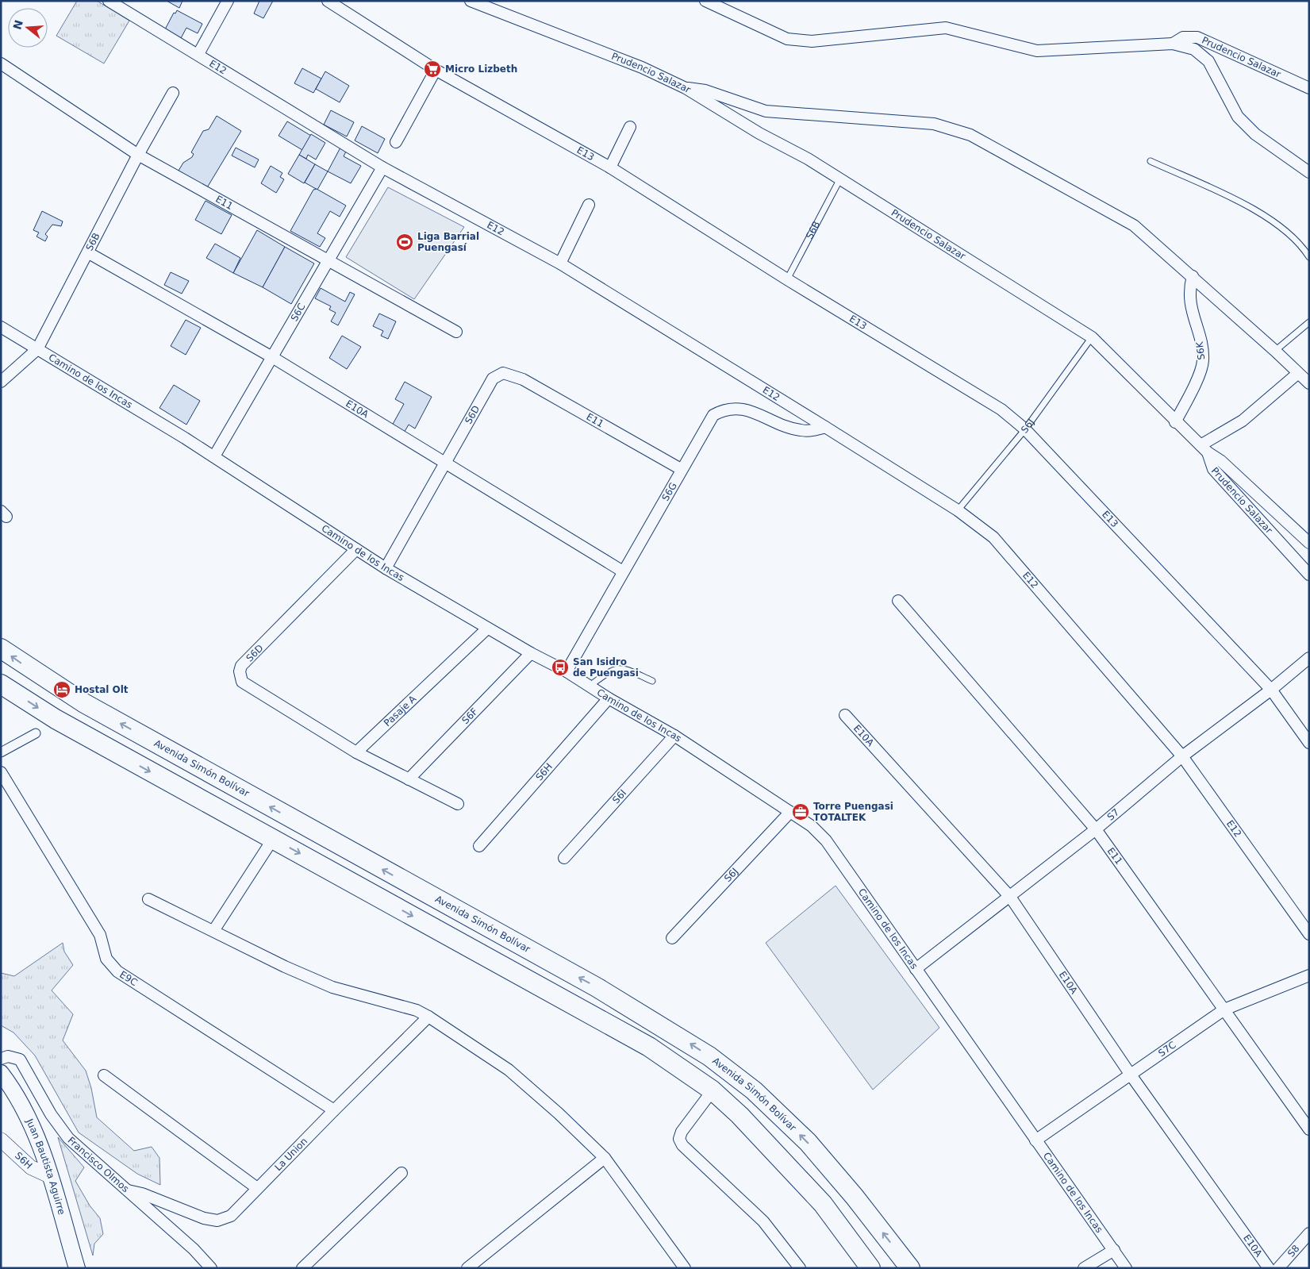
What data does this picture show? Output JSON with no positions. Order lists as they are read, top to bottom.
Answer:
{
  "streets": {
    "highway": ["Avenida Simón Bolívar"],
    "main road": ["Juan Bautista Aguirre"],
    "street": [
      "Prudencio Salazar",
      "E12",
      "E13",
      "E11",
      "S6B",
      "S6C",
      "S6K",
      "Camino de los Incas",
      "E10A",
      "S6D",
      "S6J",
      "S6G",
      "Pasaje A",
      "S6F",
      "S6H",
      "S6I",
      "S7",
      "E9C",
      "S7C",
      "La Union",
      "Francisco Olmos",
      "S8"
    ]
  },
  "crossings": [
    ["Prudencio Salazar", "S6B"],
    ["Prudencio Salazar", "S6K"],
    ["Prudencio Salazar", "S6J"],
    ["E12", "S6C"],
    ["E12", "S6J"],
    ["E12", "S6G"],
    ["E12", "S7"],
    ["E13", "S6B"],
    ["E13", "S6J"],
    ["E13", "S7"],
    ["E11", "S6B"],
    ["E11", "S6C"],
    ["E11", "S6D"],
    ["E11", "S6G"],
    ["E11", "S7"],
    ["E11", "S7C"],
    ["S6B", "Camino de los Incas"],
    ["S6B", "E10A"],
    ["S6C", "Camino de los Incas"],
    ["S6C", "E10A"],
    ["Camino de los Incas", "S6D"],
    ["Camino de los Incas", "S6J"],
    ["Camino de los Incas", "S6G"],
    ["Camino de los Incas", "Pasaje A"],
    ["Camino de los Incas", "S6F"],
    ["Camino de los Incas", "S6H"],
    ["Camino de los Incas", "S6I"],
    ["Camino de los Incas", "S7"],
    ["Camino de los Incas", "S7C"],
    ["E10A", "S6D"],
    ["E10A", "S6G"],
    ["E10A", "S7"],
    ["E10A", "S7C"],
    ["S6D", "Pasaje A"],
    ["S6H", "Juan Bautista Aguirre"],
    ["E9C", "La Union"],
    ["La Union", "Francisco Olmos"]
  ],
  "places": {
    "supermarket": ["Micro Lizbeth"],
    "sports": ["Liga Barrial Puengasí"],
    "bus stop": ["San Isidro de Puengasi"],
    "hotel": ["Hostal Olt"],
    "office": ["Torre Puengasi TOTALTEK"]
  },
  "north": "left"
}
